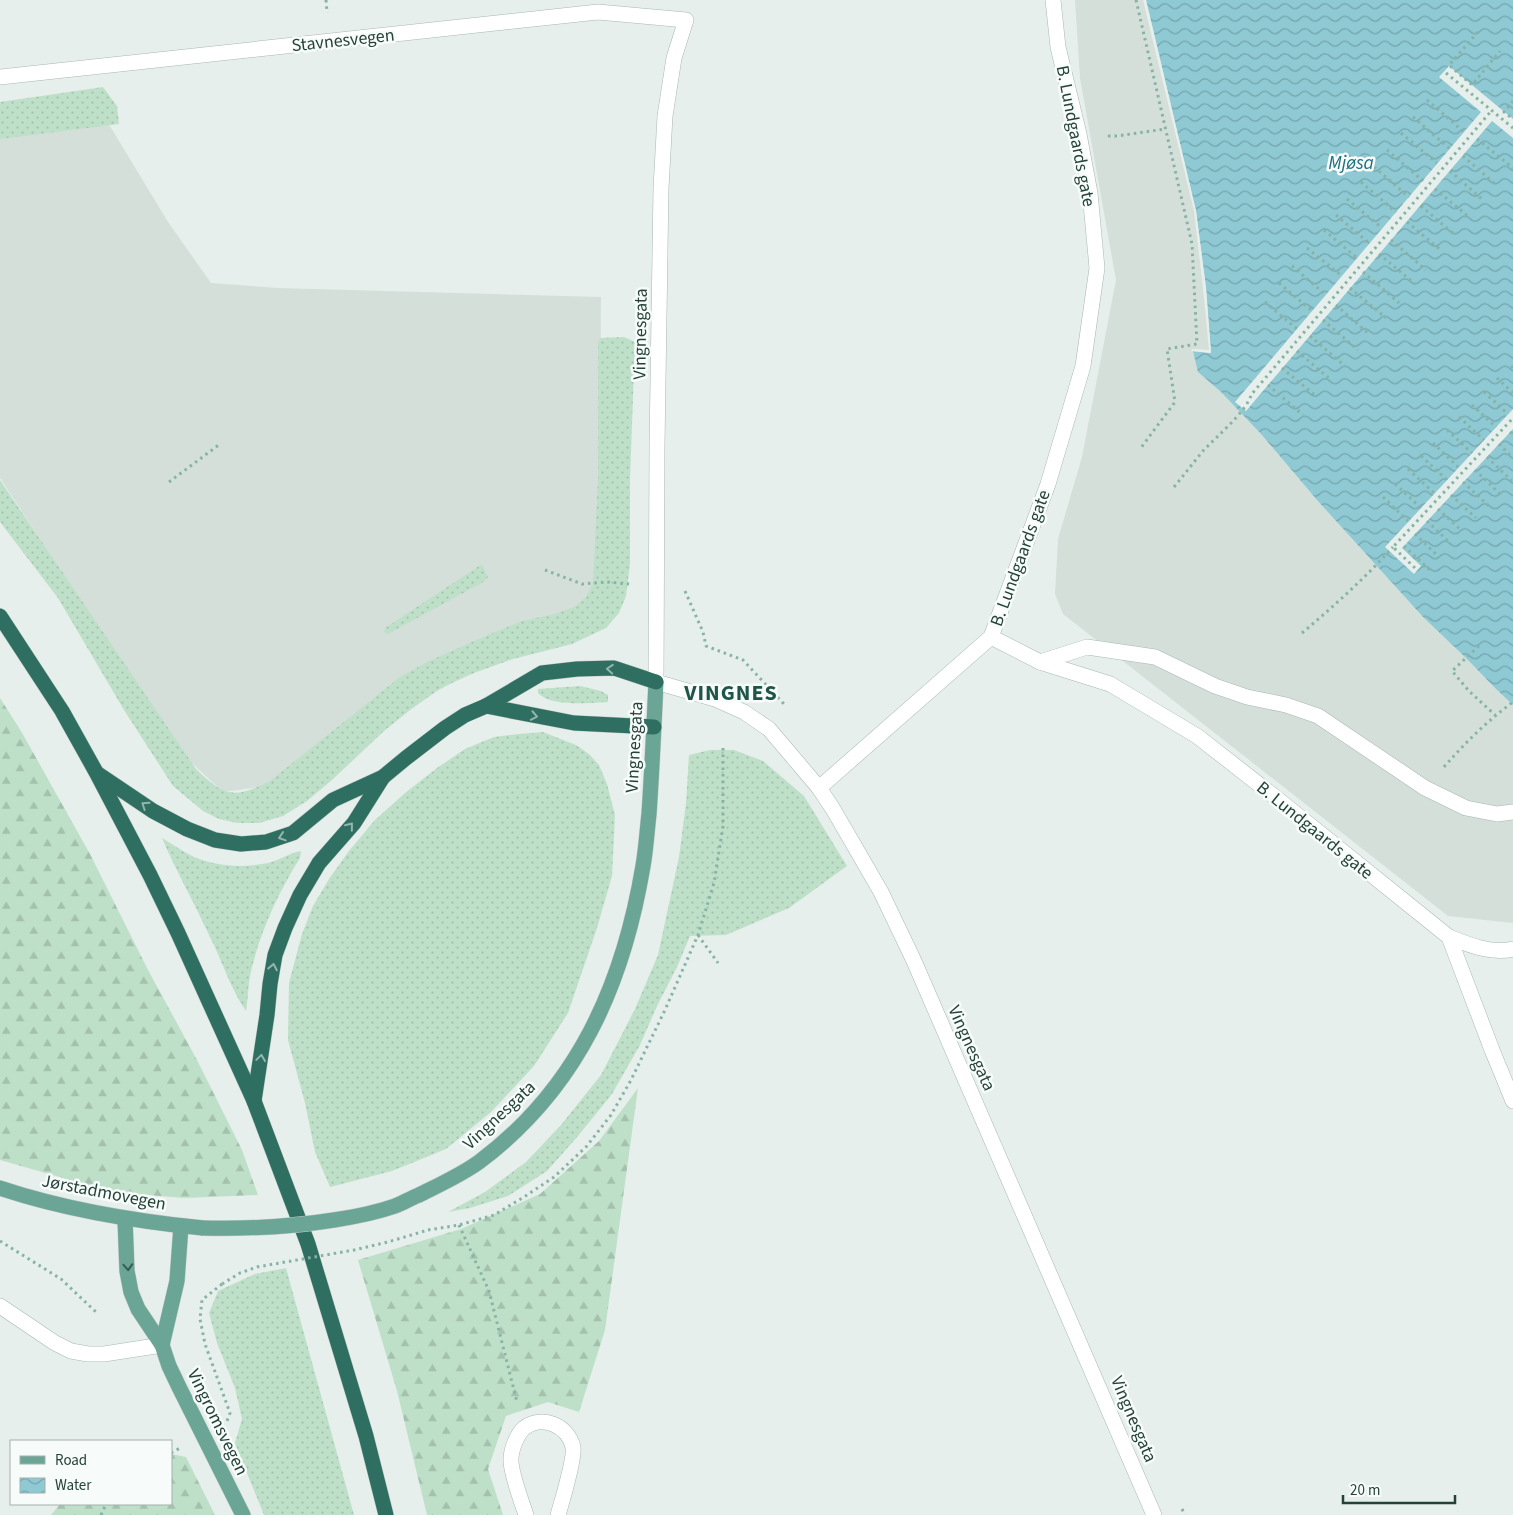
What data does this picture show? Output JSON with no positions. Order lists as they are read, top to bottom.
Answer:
{
  "streets": {
    "main road": ["Vingnesgata", "Jørstadmovegen", "Vingromsvegen"],
    "street": ["Stavnesvegen", "B. Lundgaards gate"]
  },
  "crossings": [
    ["Stavnesvegen", "Vingnesgata"],
    ["Vingnesgata", "Jørstadmovegen"],
    ["Jørstadmovegen", "Vingromsvegen"]
  ],
  "districts": ["VINGNES"],
  "water": ["Mjøsa"],
  "legend": ["Road", "Water"],
  "scale_bar": "20 m"
}
